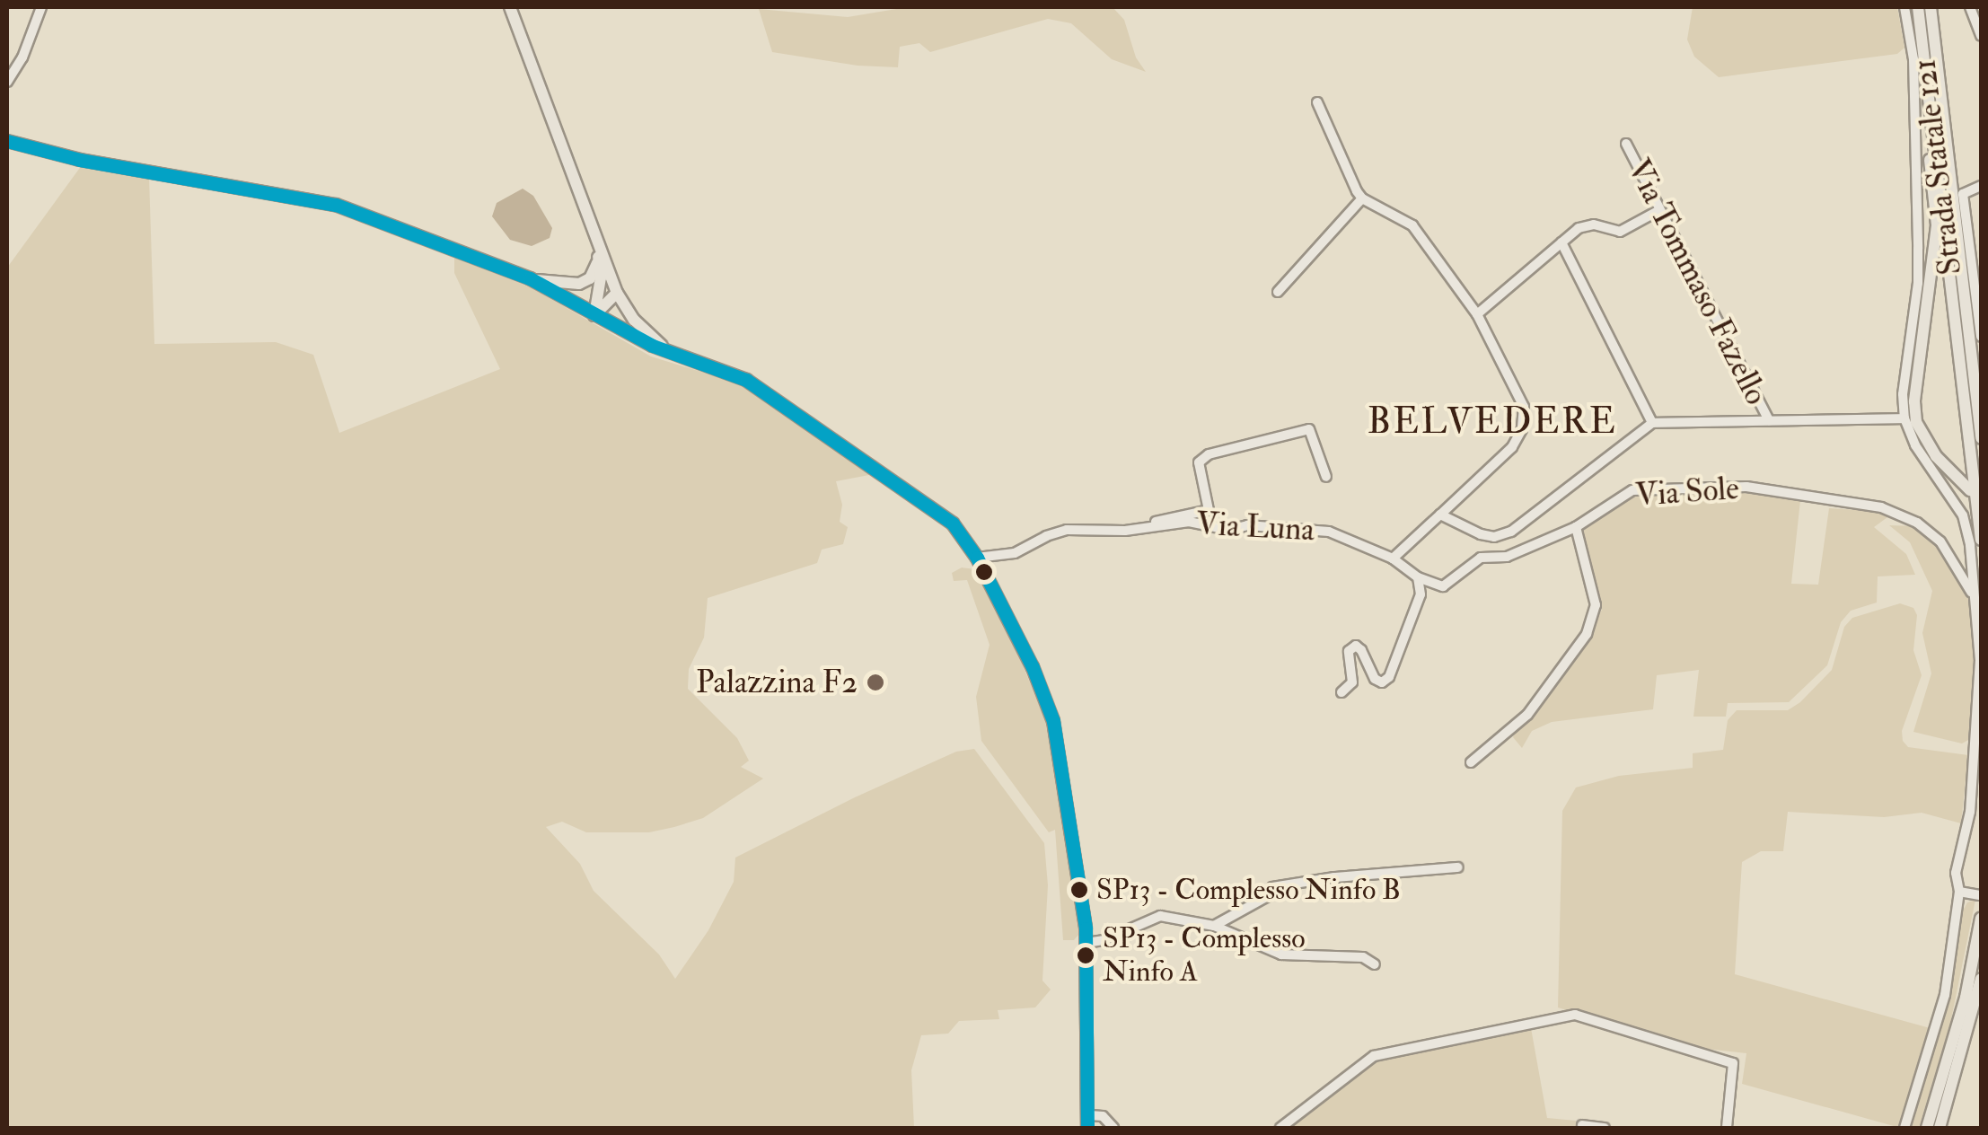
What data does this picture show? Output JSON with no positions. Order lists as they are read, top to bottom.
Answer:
{
  "streets": {
    "main road": ["Strada Statale 121"],
    "street": ["Via Tommaso Fazello", "Via Sole", "Via Luna"]
  },
  "districts": ["BELVEDERE"],
  "places": ["Palazzina F2", "SP13 - Complesso Ninfo B", "SP13 - Complesso Ninfo A"]
}
